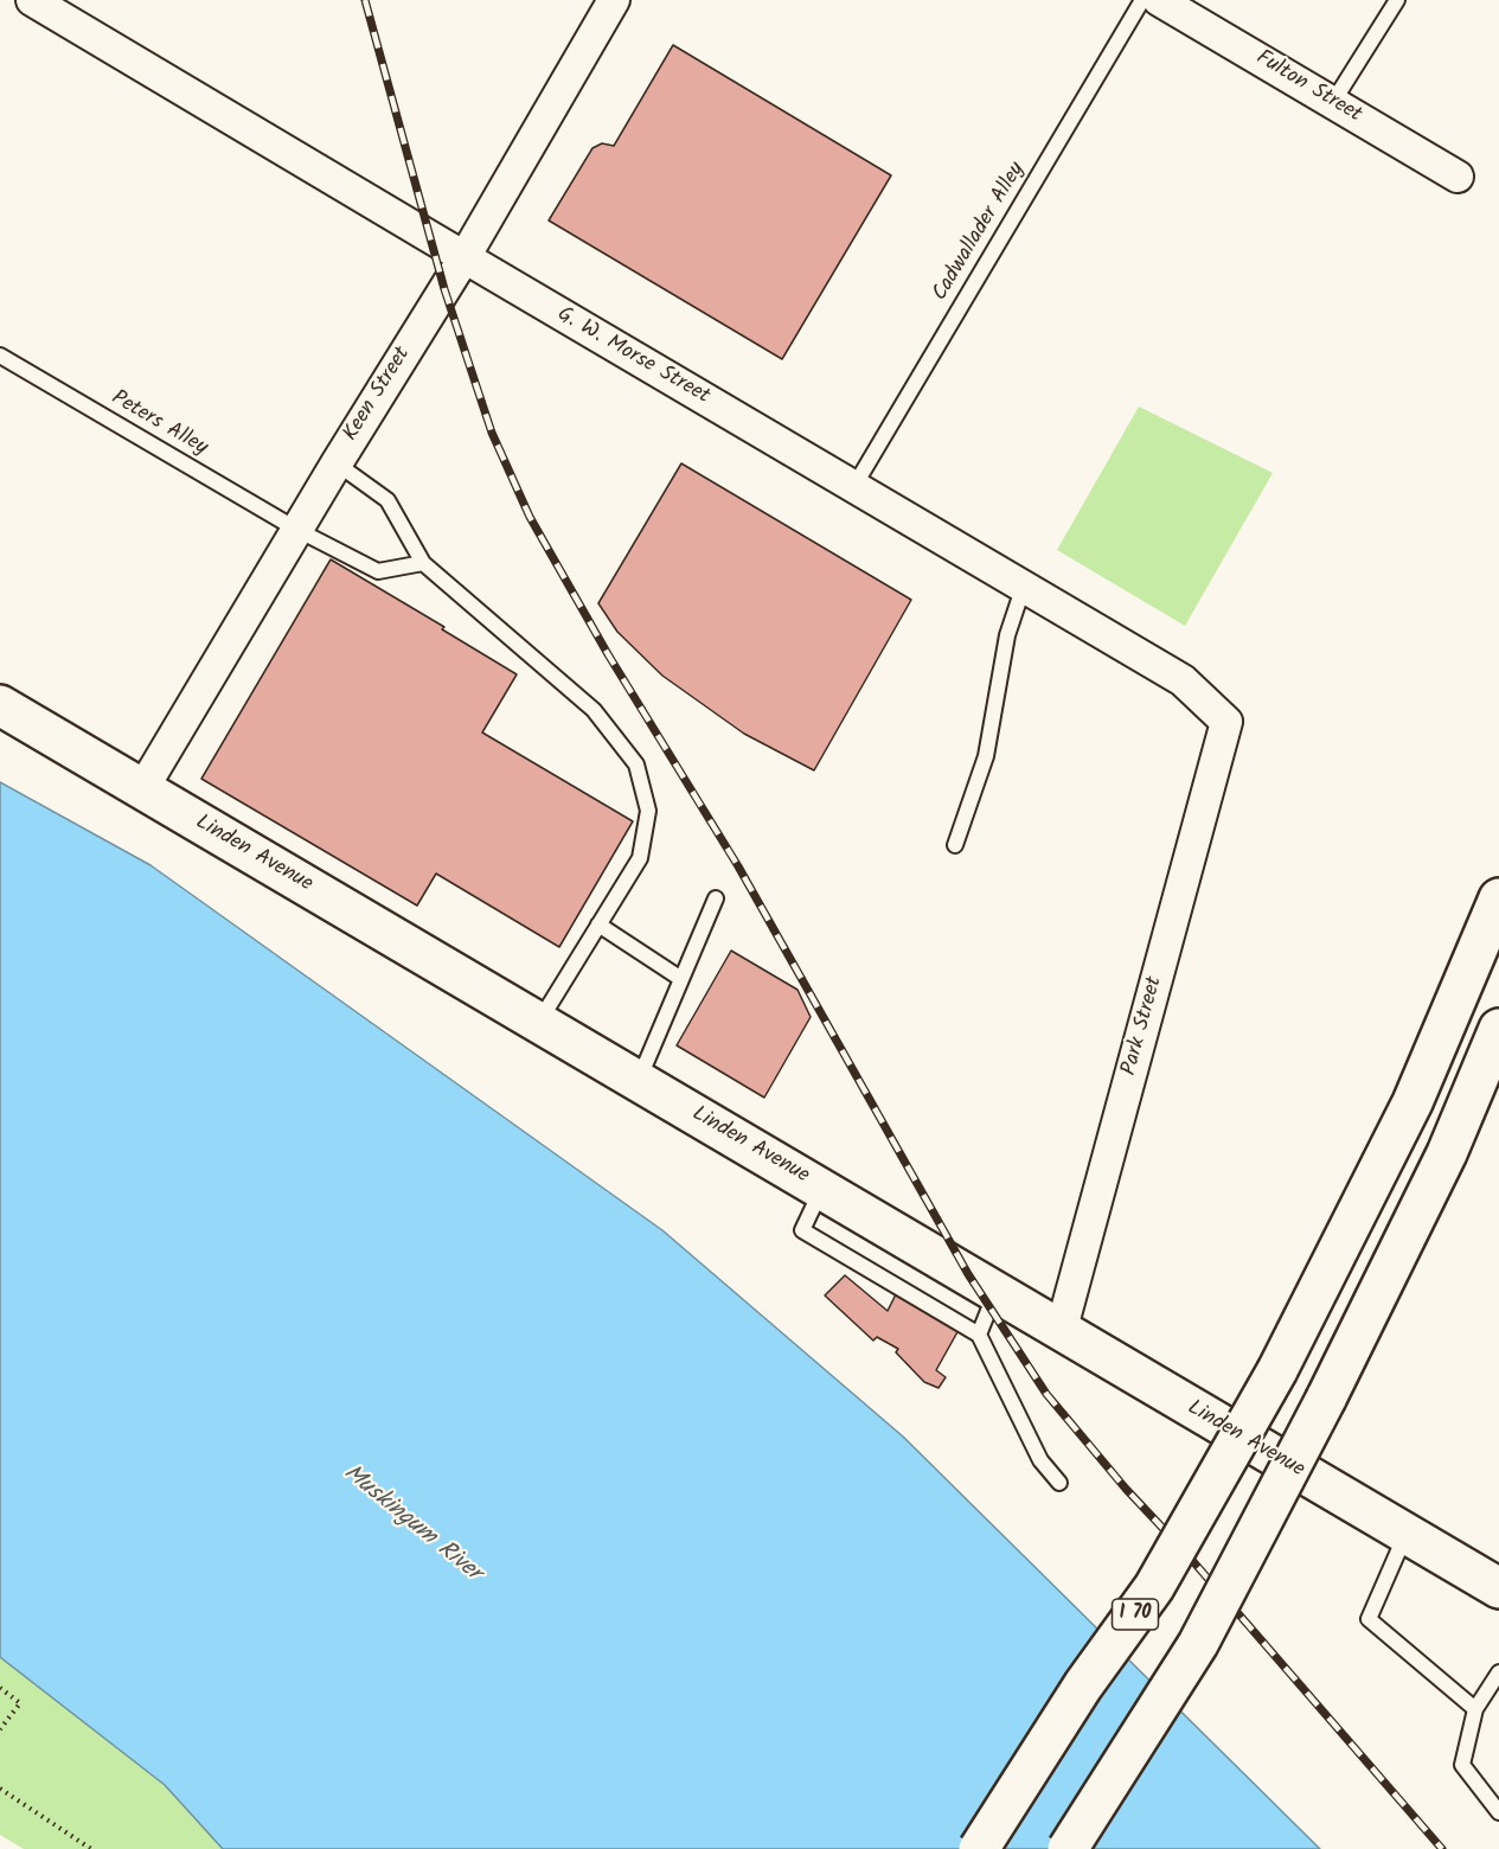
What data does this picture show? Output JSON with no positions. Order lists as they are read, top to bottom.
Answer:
{
  "streets": {
    "main road": ["Linden Avenue", "I 70"],
    "street": [
      "Fulton Street",
      "G. W. Morse Street",
      "Keen Street",
      "Park Street"
    ],
    "lane": ["Cadwallader Alley", "Peters Alley"]
  },
  "crossings": [
    ["Cadwallader Alley", "G. W. Morse Street"],
    ["G. W. Morse Street", "Keen Street"],
    ["G. W. Morse Street", "Park Street"],
    ["Keen Street", "Peters Alley"],
    ["Keen Street", "Linden Avenue"],
    ["Linden Avenue", "Park Street"]
  ],
  "water": ["Muskingum River"]
}
